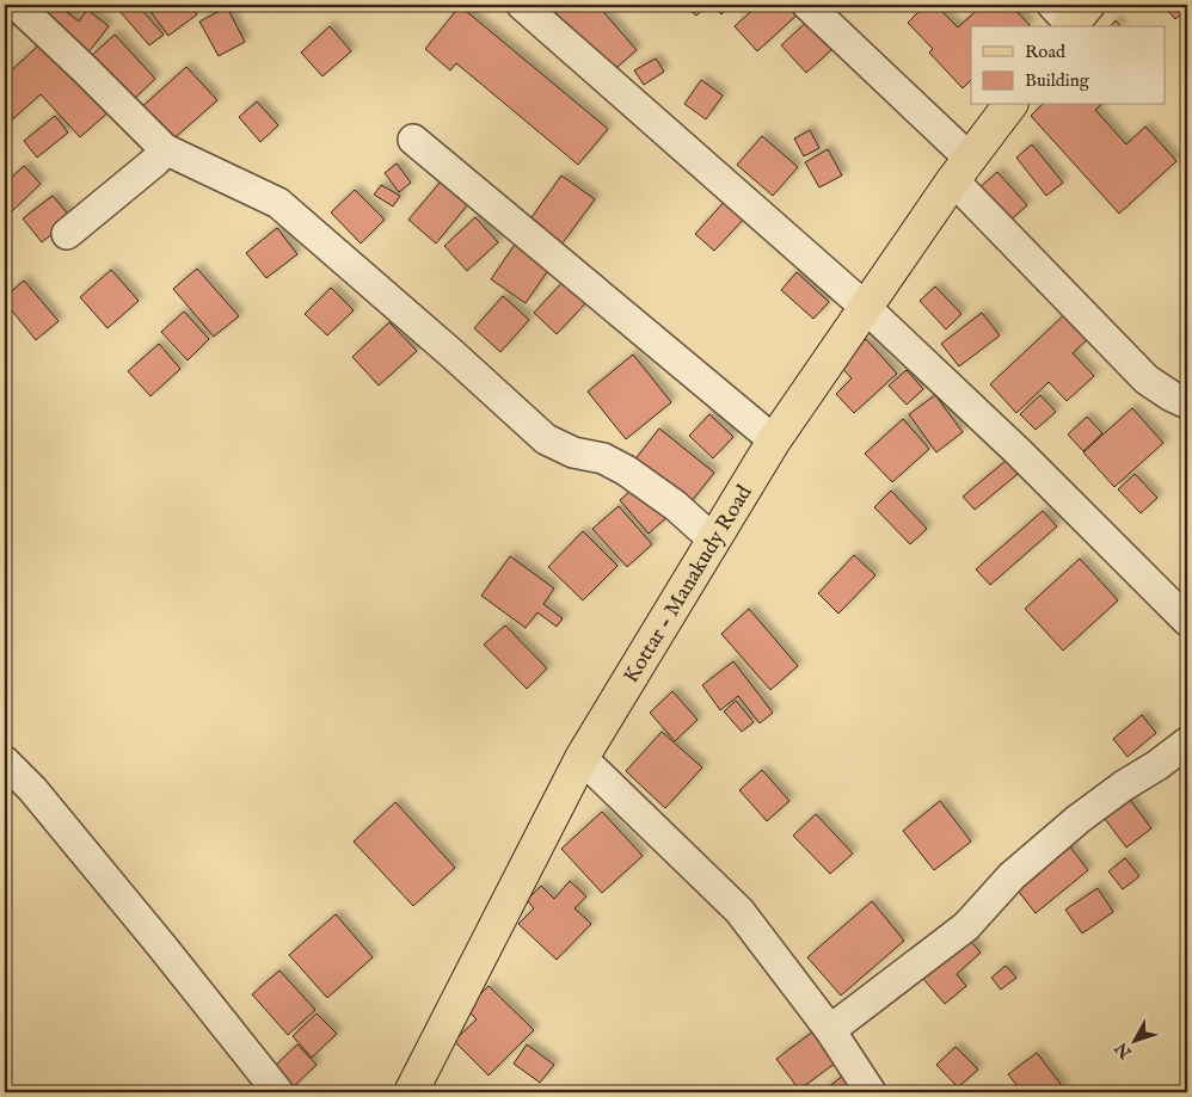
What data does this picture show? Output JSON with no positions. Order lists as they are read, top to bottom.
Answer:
{
  "streets": {
    "main road": ["Kottar - Manakudy Road"]
  },
  "legend": ["Road", "Building"],
  "north": "bottom left"
}
